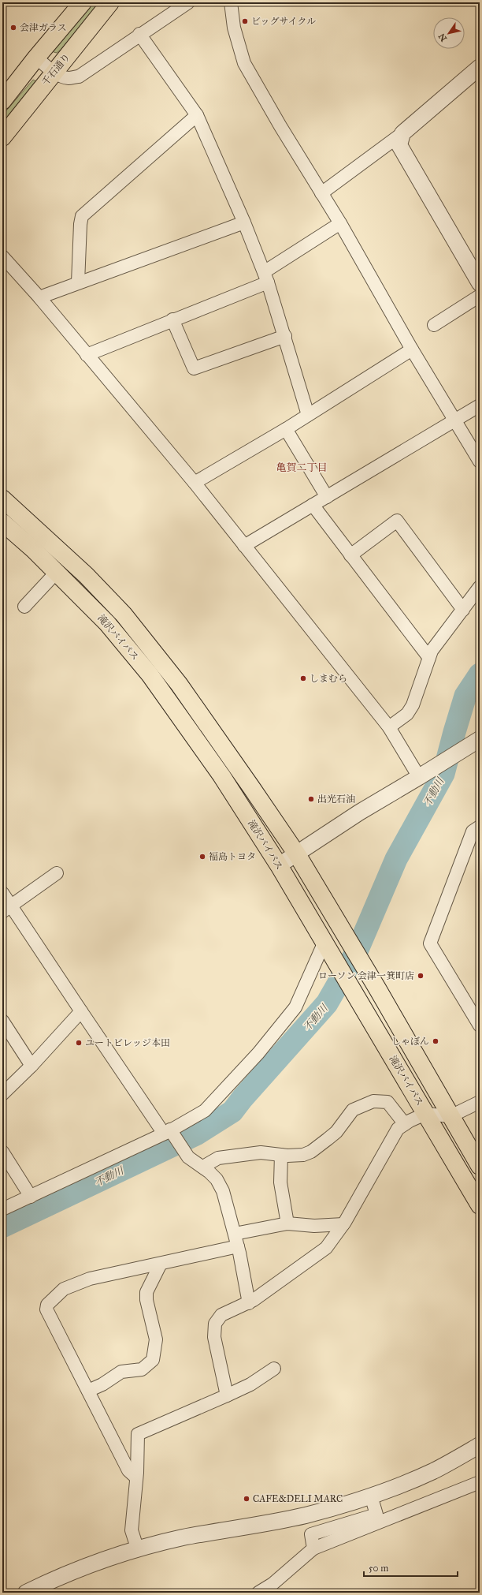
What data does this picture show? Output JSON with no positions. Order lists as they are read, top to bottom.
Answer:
{
  "streets": {
    "main road": ["千石通り", "滝沢バイパス"]
  },
  "districts": ["亀賀二丁目"],
  "water": ["不動川"],
  "places": [
    "ビッグサイクル",
    "会津ガラス",
    "しまむら",
    "出光石油",
    "福島トヨタ",
    "ローソン 会津一箕町店",
    "しゃぼん",
    "ユートビレッジ本田",
    "CAFE&DELI MARC"
  ],
  "scale_bar": "50 m",
  "north": "bottom left"
}
